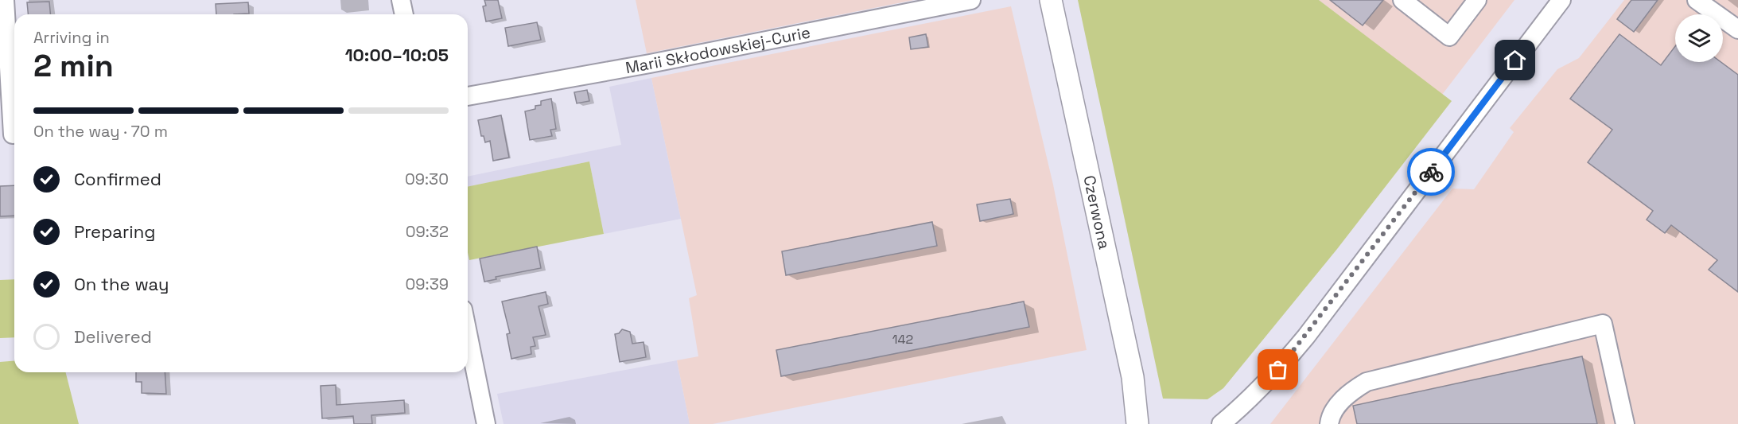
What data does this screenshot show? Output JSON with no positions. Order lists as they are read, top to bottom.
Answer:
{
  "streets": {
    "main road": ["Czerwona"],
    "street": ["Marii Skłodowskiej-Curie"]
  },
  "house_numbers": ["142"],
  "page": {
    "heading": ["2 min", "Arriving in", "10:00–10:05"],
    "bar": "On the way · 70 m",
    "list": [
      ["Confirmed", "09:30"],
      ["Preparing", "09:32"],
      ["On the way", "09:39"],
      "Delivered"
    ]
  }
}
